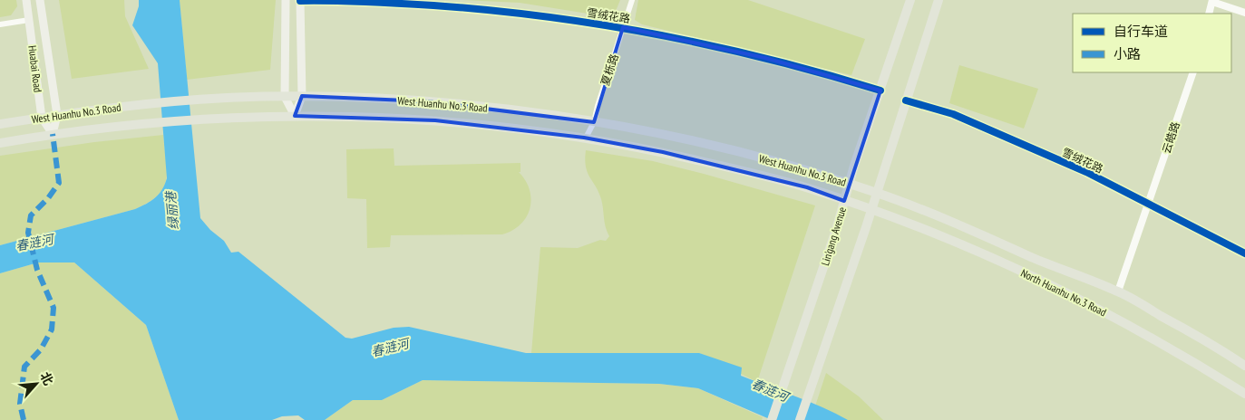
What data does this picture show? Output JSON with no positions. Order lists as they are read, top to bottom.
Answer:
{
  "streets": {
    "main road": [
      "Huabai Road",
      "West Huanhu No.3 Road",
      "Lin'gang Avenue",
      "North Huanhu No.3 Road"
    ],
    "street": ["雪绒花路", "夏栎路", "云皓路"]
  },
  "crossings": [
    ["雪绒花路", "夏栎路"],
    ["雪绒花路", "云皓路"],
    ["雪绒花路", "Lin'gang Avenue"],
    ["Huabai Road", "West Huanhu No.3 Road"],
    ["夏栎路", "West Huanhu No.3 Road"],
    ["West Huanhu No.3 Road", "Lin'gang Avenue"],
    ["West Huanhu No.3 Road", "North Huanhu No.3 Road"],
    ["云皓路", "North Huanhu No.3 Road"]
  ],
  "water": ["绿丽港", "春涟河"],
  "legend": ["自行车道", "小路"],
  "north": "top right"
}
